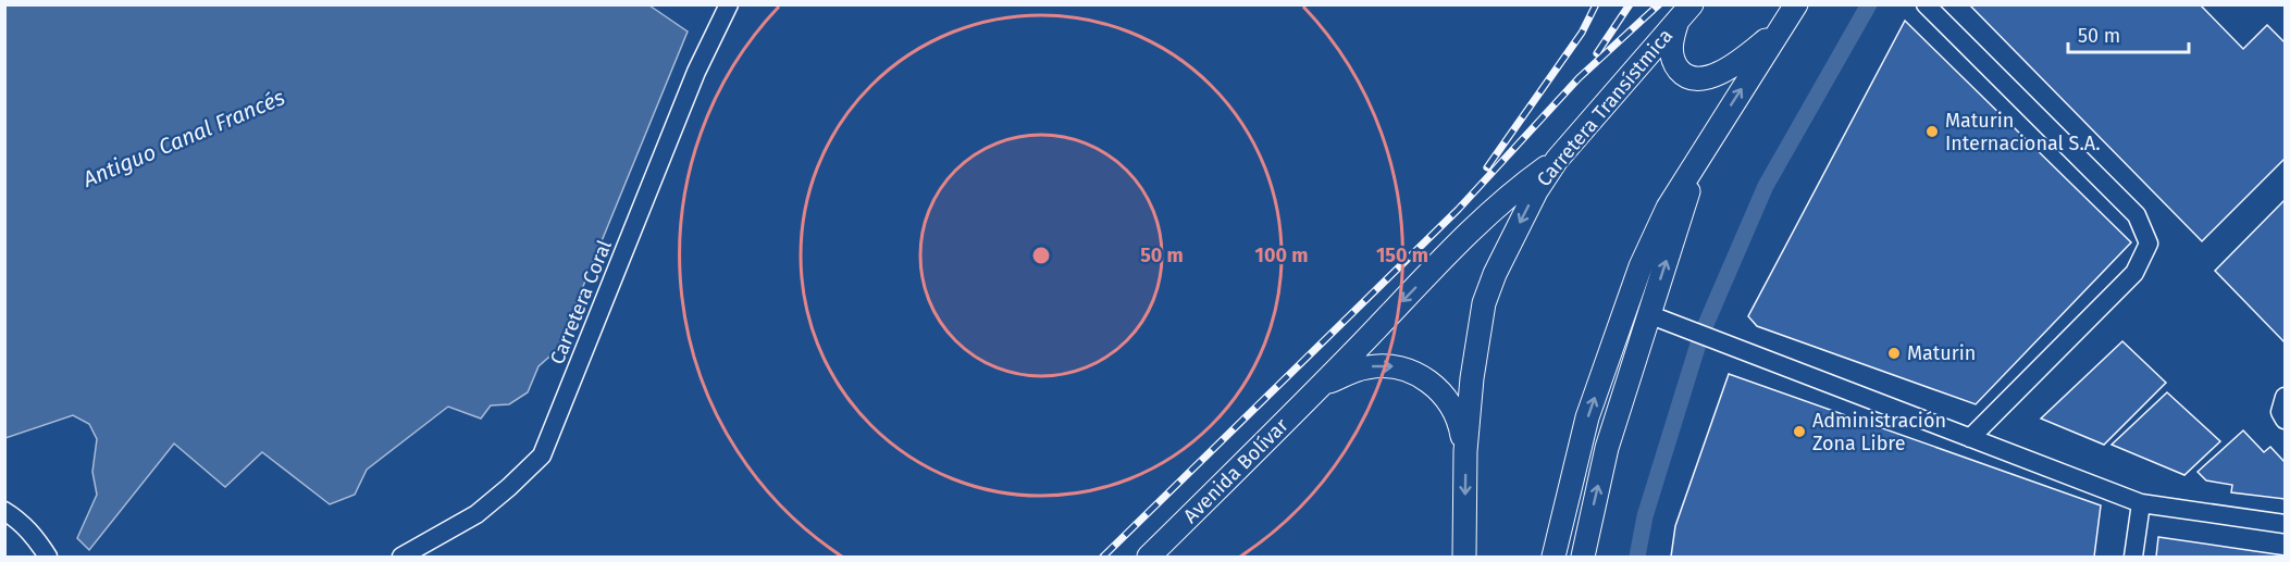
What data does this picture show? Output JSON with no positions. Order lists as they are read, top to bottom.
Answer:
{
  "streets": {
    "main road": ["Carretera Transístmica", "Avenida Bolívar"],
    "street": ["Carretera Coral"]
  },
  "crossings": [
    ["Carretera Transístmica", "Avenida Bolívar"]
  ],
  "water": ["Antiguo Canal Francés"],
  "places": ["Maturin Internacional S.A.", "Maturin", "Administración Zona Libre"],
  "scale_bar": "50 m",
  "rings": ["50 m", "100 m", "150 m"]
}
